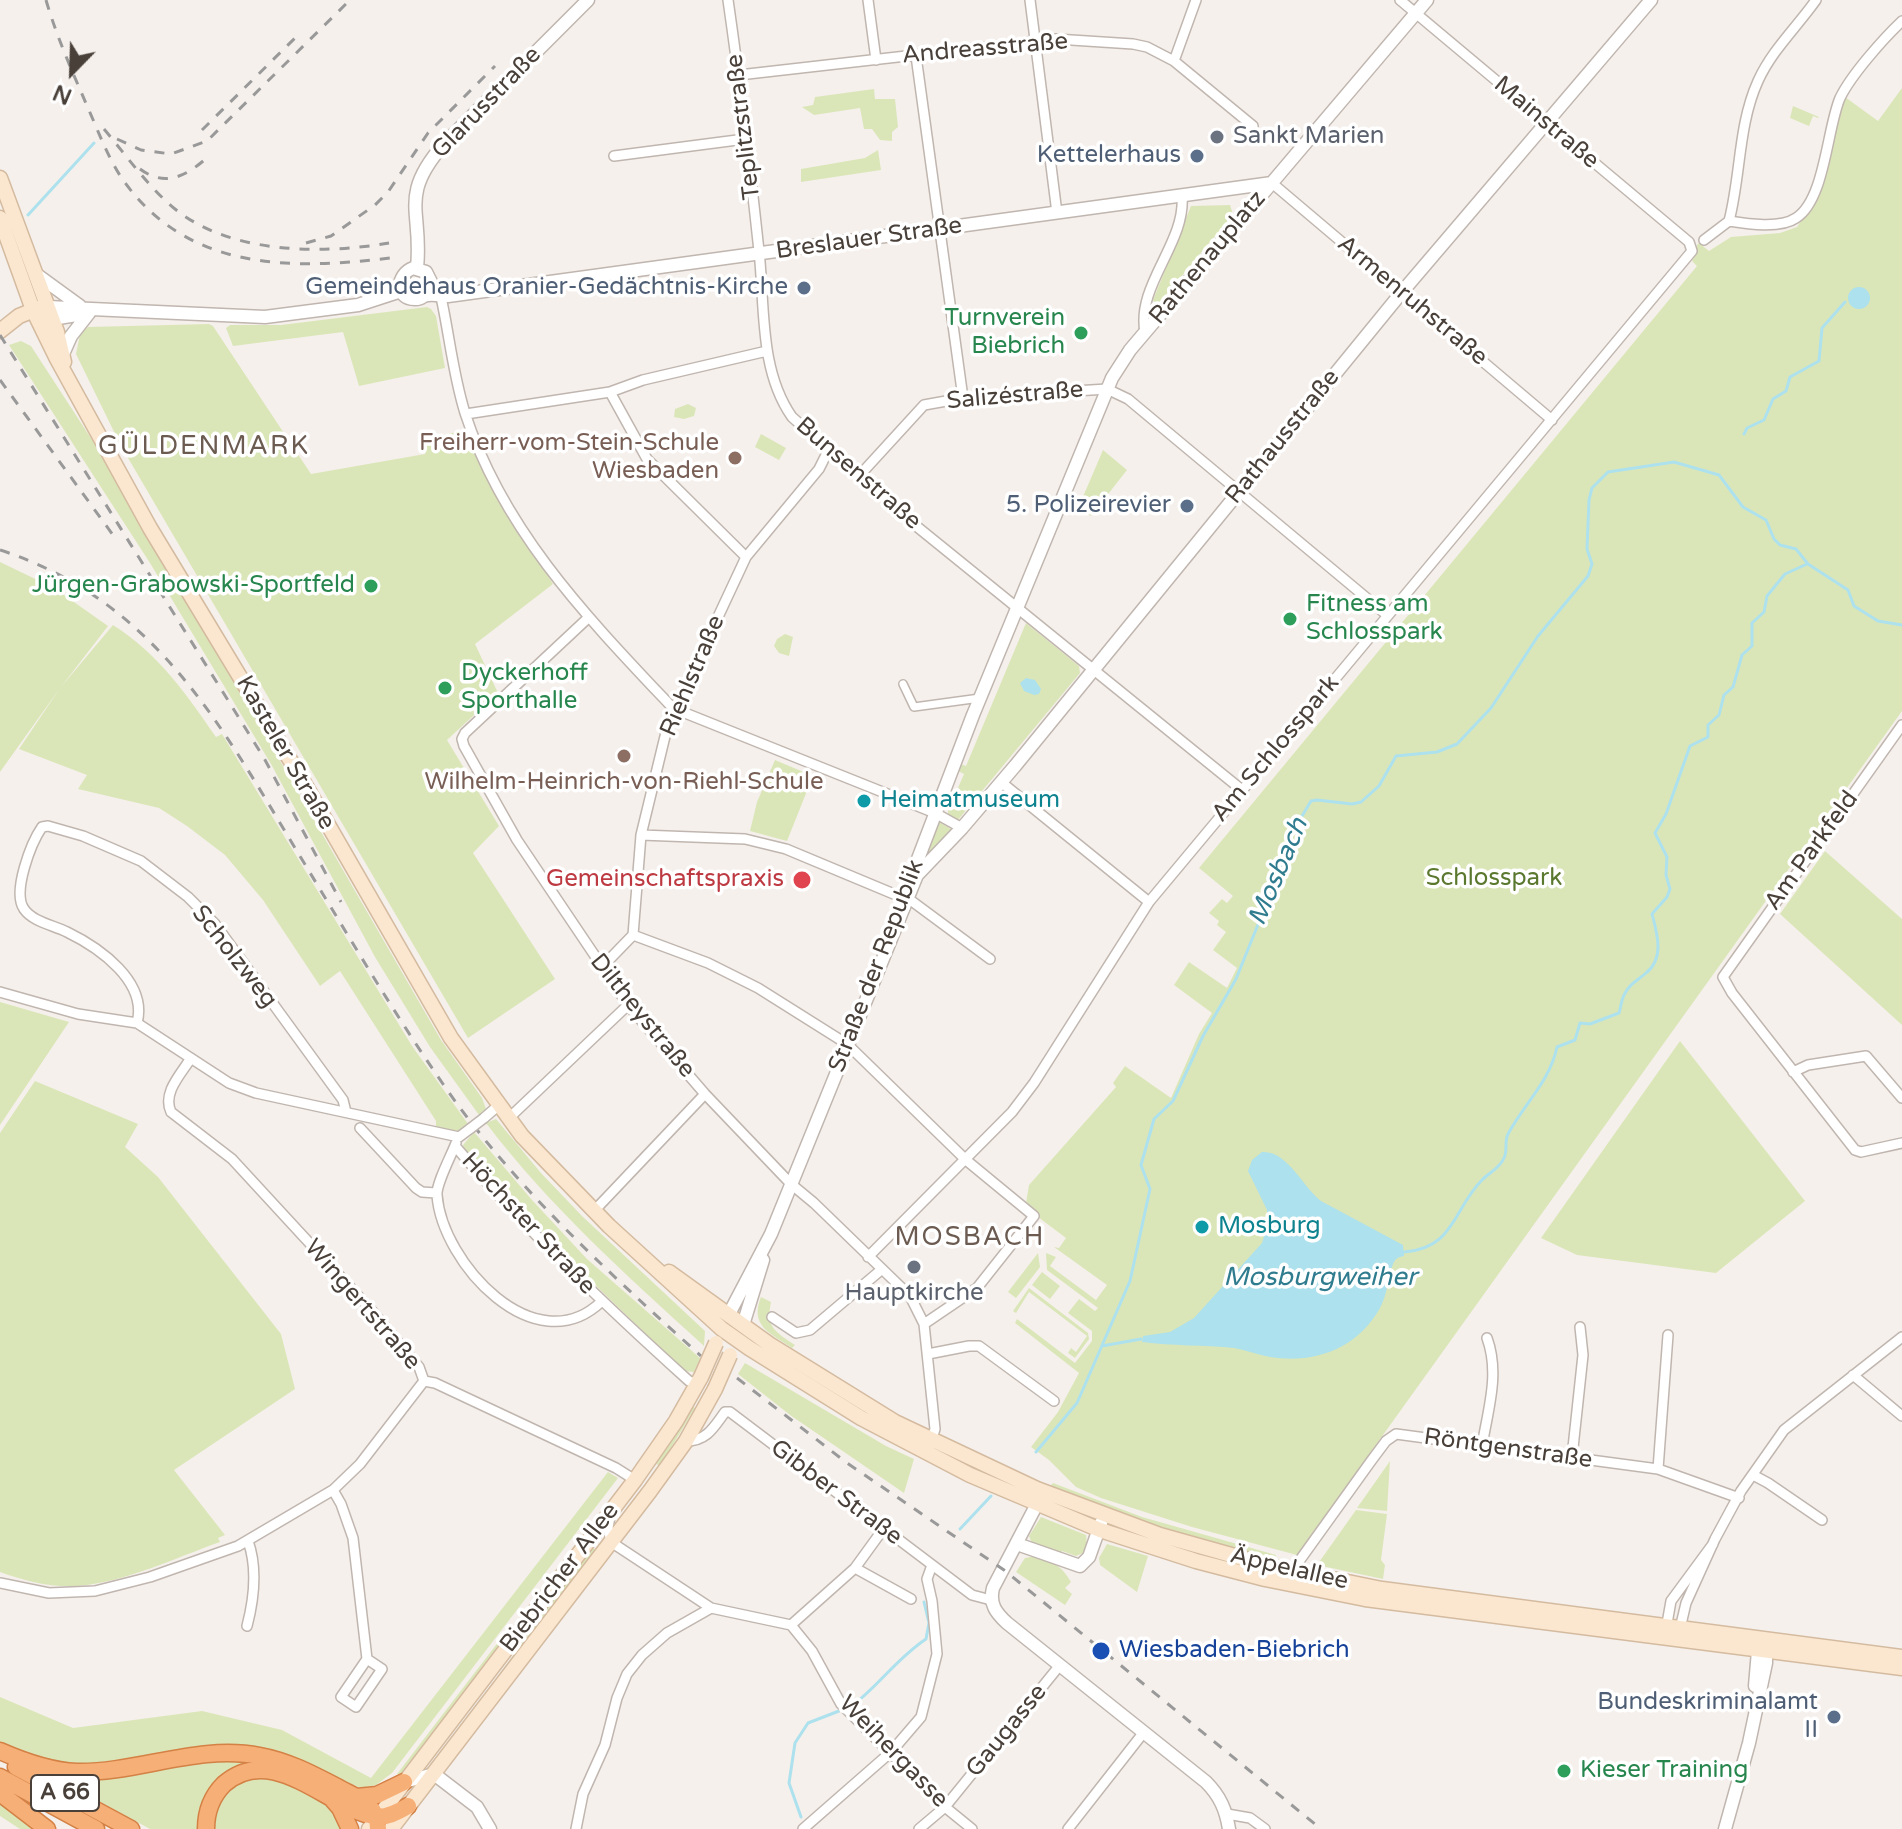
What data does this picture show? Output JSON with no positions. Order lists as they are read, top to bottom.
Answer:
{
  "streets": {
    "highway": ["A 66"],
    "main road": ["Kasteler Straße", "Äppelallee", "Biebricher Allee"],
    "street": [
      "Andreasstraße",
      "Glarusstraße",
      "Mainstraße",
      "Teplitzstraße",
      "Breslauer Straße",
      "Rathenauplatz",
      "Armenruhstraße",
      "Salizéstraße",
      "Rathausstraße",
      "Bunsenstraße",
      "Riehlstraße",
      "Am Schlosspark",
      "Am Parkfeld",
      "Scholzweg",
      "Straße der Republik",
      "Diltheystraße",
      "Höchster Straße",
      "Wingertstraße",
      "Röntgenstraße",
      "Gibber Straße",
      "Gaugasse",
      "Weihergasse"
    ]
  },
  "crossings": [
    ["Andreasstraße", "Teplitzstraße"],
    ["Glarusstraße", "Breslauer Straße"],
    ["Mainstraße", "Rathenauplatz"],
    ["Mainstraße", "Rathausstraße"],
    ["Mainstraße", "Am Schlosspark"],
    ["Teplitzstraße", "Breslauer Straße"],
    ["Teplitzstraße", "Bunsenstraße"],
    ["Breslauer Straße", "Rathenauplatz"],
    ["Breslauer Straße", "Armenruhstraße"],
    ["Breslauer Straße", "Bunsenstraße"],
    ["Rathenauplatz", "Armenruhstraße"],
    ["Rathenauplatz", "Salizéstraße"],
    ["Rathenauplatz", "Straße der Republik"],
    ["Armenruhstraße", "Rathausstraße"],
    ["Armenruhstraße", "Am Schlosspark"],
    ["Salizéstraße", "Bunsenstraße"],
    ["Salizéstraße", "Straße der Republik"],
    ["Rathausstraße", "Bunsenstraße"],
    ["Rathausstraße", "Straße der Republik"],
    ["Bunsenstraße", "Riehlstraße"],
    ["Bunsenstraße", "Am Schlosspark"],
    ["Bunsenstraße", "Straße der Republik"],
    ["Am Schlosspark", "Diltheystraße"],
    ["Kasteler Straße", "Straße der Republik"],
    ["Kasteler Straße", "Äppelallee"],
    ["Kasteler Straße", "Biebricher Allee"],
    ["Straße der Republik", "Diltheystraße"],
    ["Straße der Republik", "Äppelallee"],
    ["Straße der Republik", "Biebricher Allee"],
    ["Höchster Straße", "Biebricher Allee"],
    ["Wingertstraße", "Biebricher Allee"],
    ["Röntgenstraße", "Äppelallee"],
    ["Gibber Straße", "Biebricher Allee"],
    ["Gibber Straße", "Gaugasse"],
    ["Äppelallee", "Biebricher Allee"],
    ["Gaugasse", "Weihergasse"]
  ],
  "districts": ["GÜLDENMARK", "MOSBACH"],
  "water": ["Mosbach", "Mosburgweiher"],
  "parks": ["Schlosspark"],
  "places": [
    "Sankt Marien",
    "Kettelerhaus",
    "Gemeindehaus Oranier-Gedächtnis-Kirche",
    "Turnverein Biebrich",
    "Freiherr-vom-Stein-Schule Wiesbaden",
    "5. Polizeirevier",
    "Jürgen-Grabowski-Sportfeld",
    "Fitness am Schlosspark",
    "Dyckerhoff Sporthalle",
    "Wilhelm-Heinrich-von-Riehl-Schule",
    "Heimatmuseum",
    "Gemeinschaftspraxis",
    "Mosburg",
    "Hauptkirche",
    "Wiesbaden-Biebrich",
    "Bundeskriminalamt II",
    "Kieser Training"
  ],
  "north": "bottom left"
}
